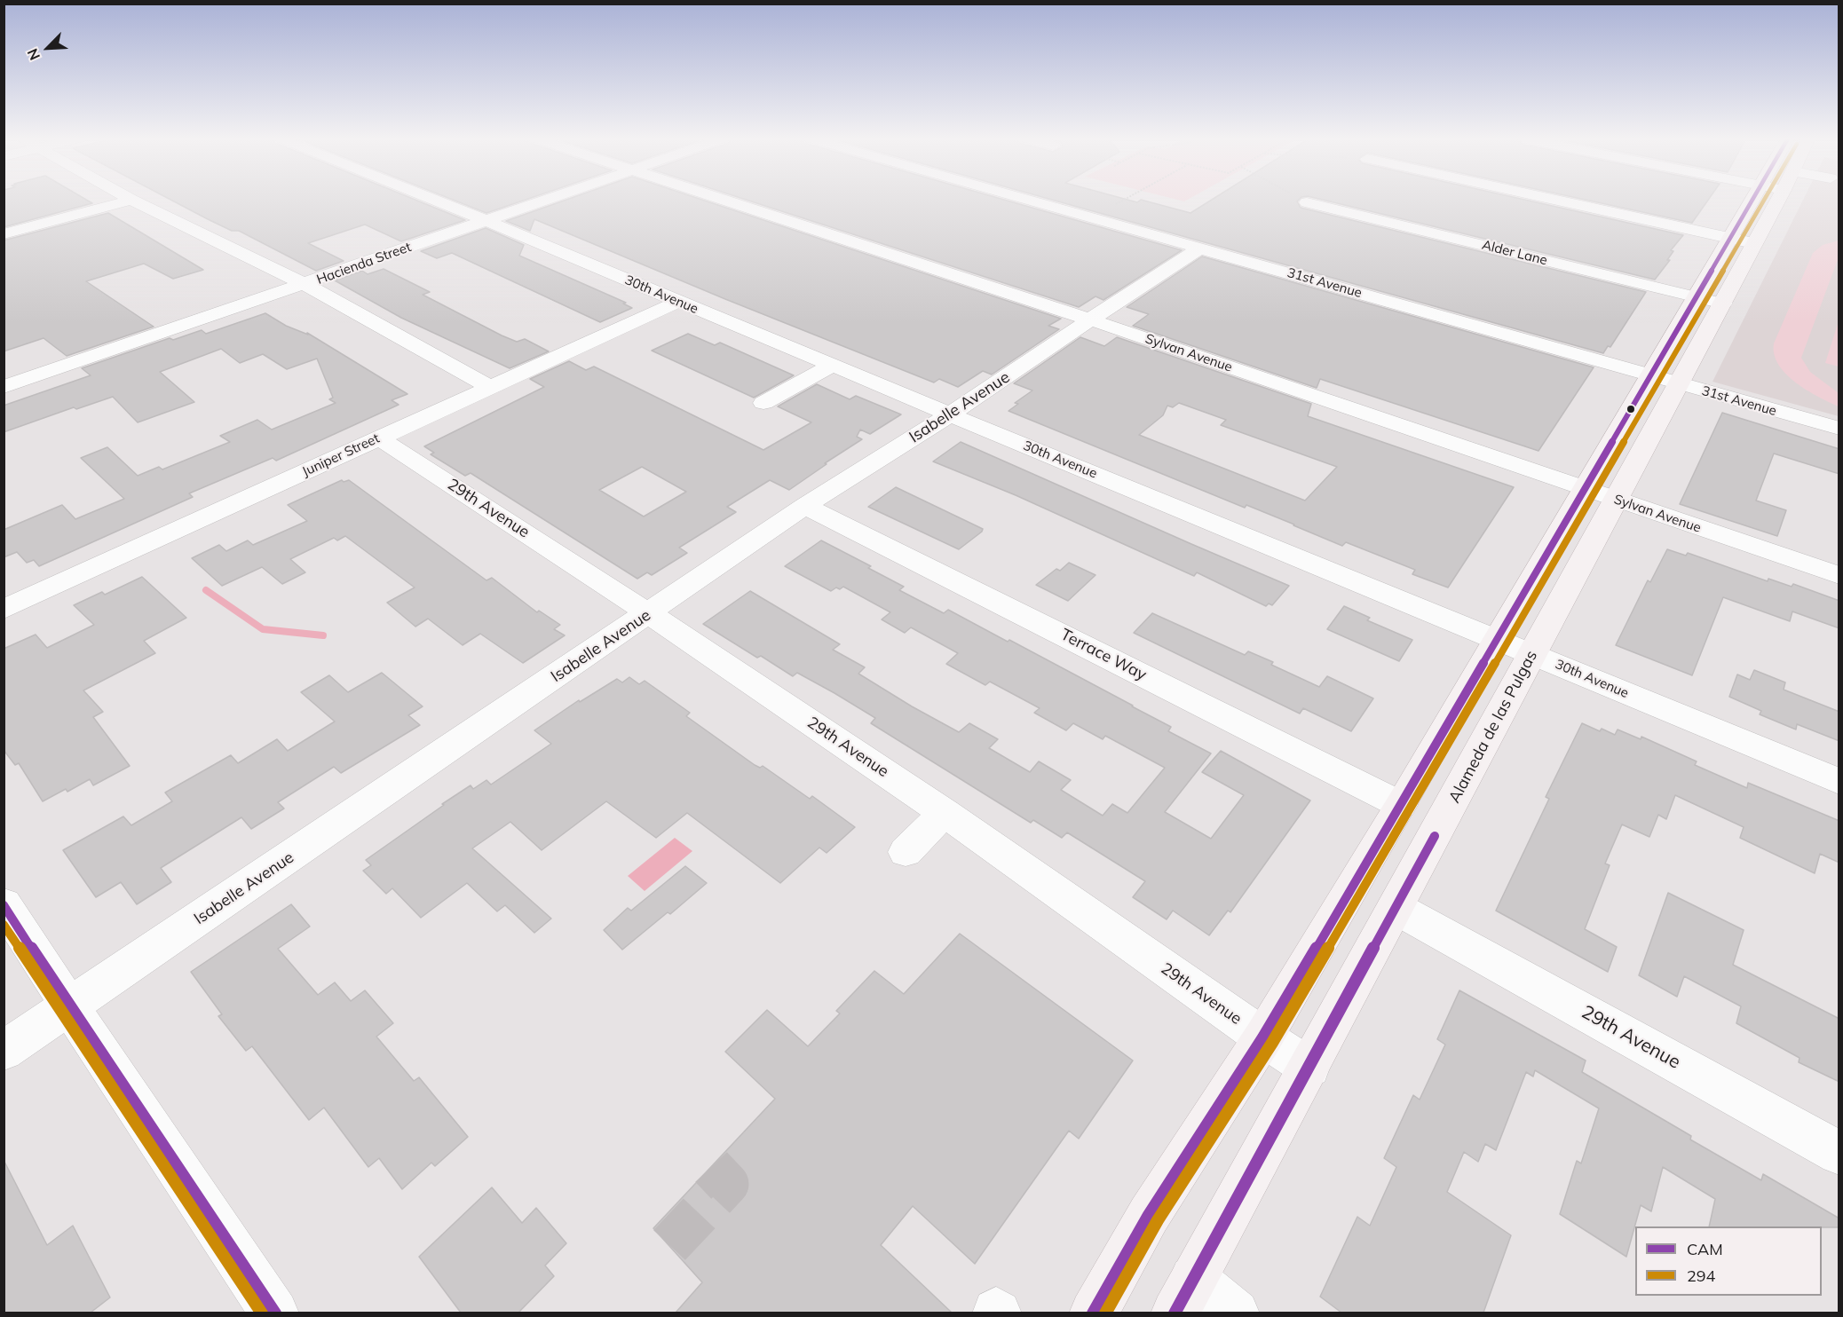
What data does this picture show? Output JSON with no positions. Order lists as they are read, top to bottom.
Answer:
{
  "streets": {
    "main road": ["Alameda de las Pulgas"],
    "street": [
      "Alder Lane",
      "Hacienda Street",
      "31st Avenue",
      "30th Avenue",
      "Sylvan Avenue",
      "Isabelle Avenue",
      "Juniper Street",
      "29th Avenue",
      "Terrace Way"
    ]
  },
  "crossings": [
    ["Alder Lane", "Alameda de las Pulgas"],
    ["Hacienda Street", "30th Avenue"],
    ["31st Avenue", "Isabelle Avenue"],
    ["31st Avenue", "Alameda de las Pulgas"],
    ["30th Avenue", "Isabelle Avenue"],
    ["30th Avenue", "Juniper Street"],
    ["30th Avenue", "Alameda de las Pulgas"],
    ["Sylvan Avenue", "Isabelle Avenue"],
    ["Sylvan Avenue", "Alameda de las Pulgas"],
    ["Isabelle Avenue", "29th Avenue"],
    ["Isabelle Avenue", "Terrace Way"],
    ["Juniper Street", "29th Avenue"],
    ["29th Avenue", "Alameda de las Pulgas"],
    ["Terrace Way", "Alameda de las Pulgas"]
  ],
  "lines": ["transit line CAM", "transit line 294"],
  "legend": ["CAM", "294"],
  "north": "bottom left"
}
